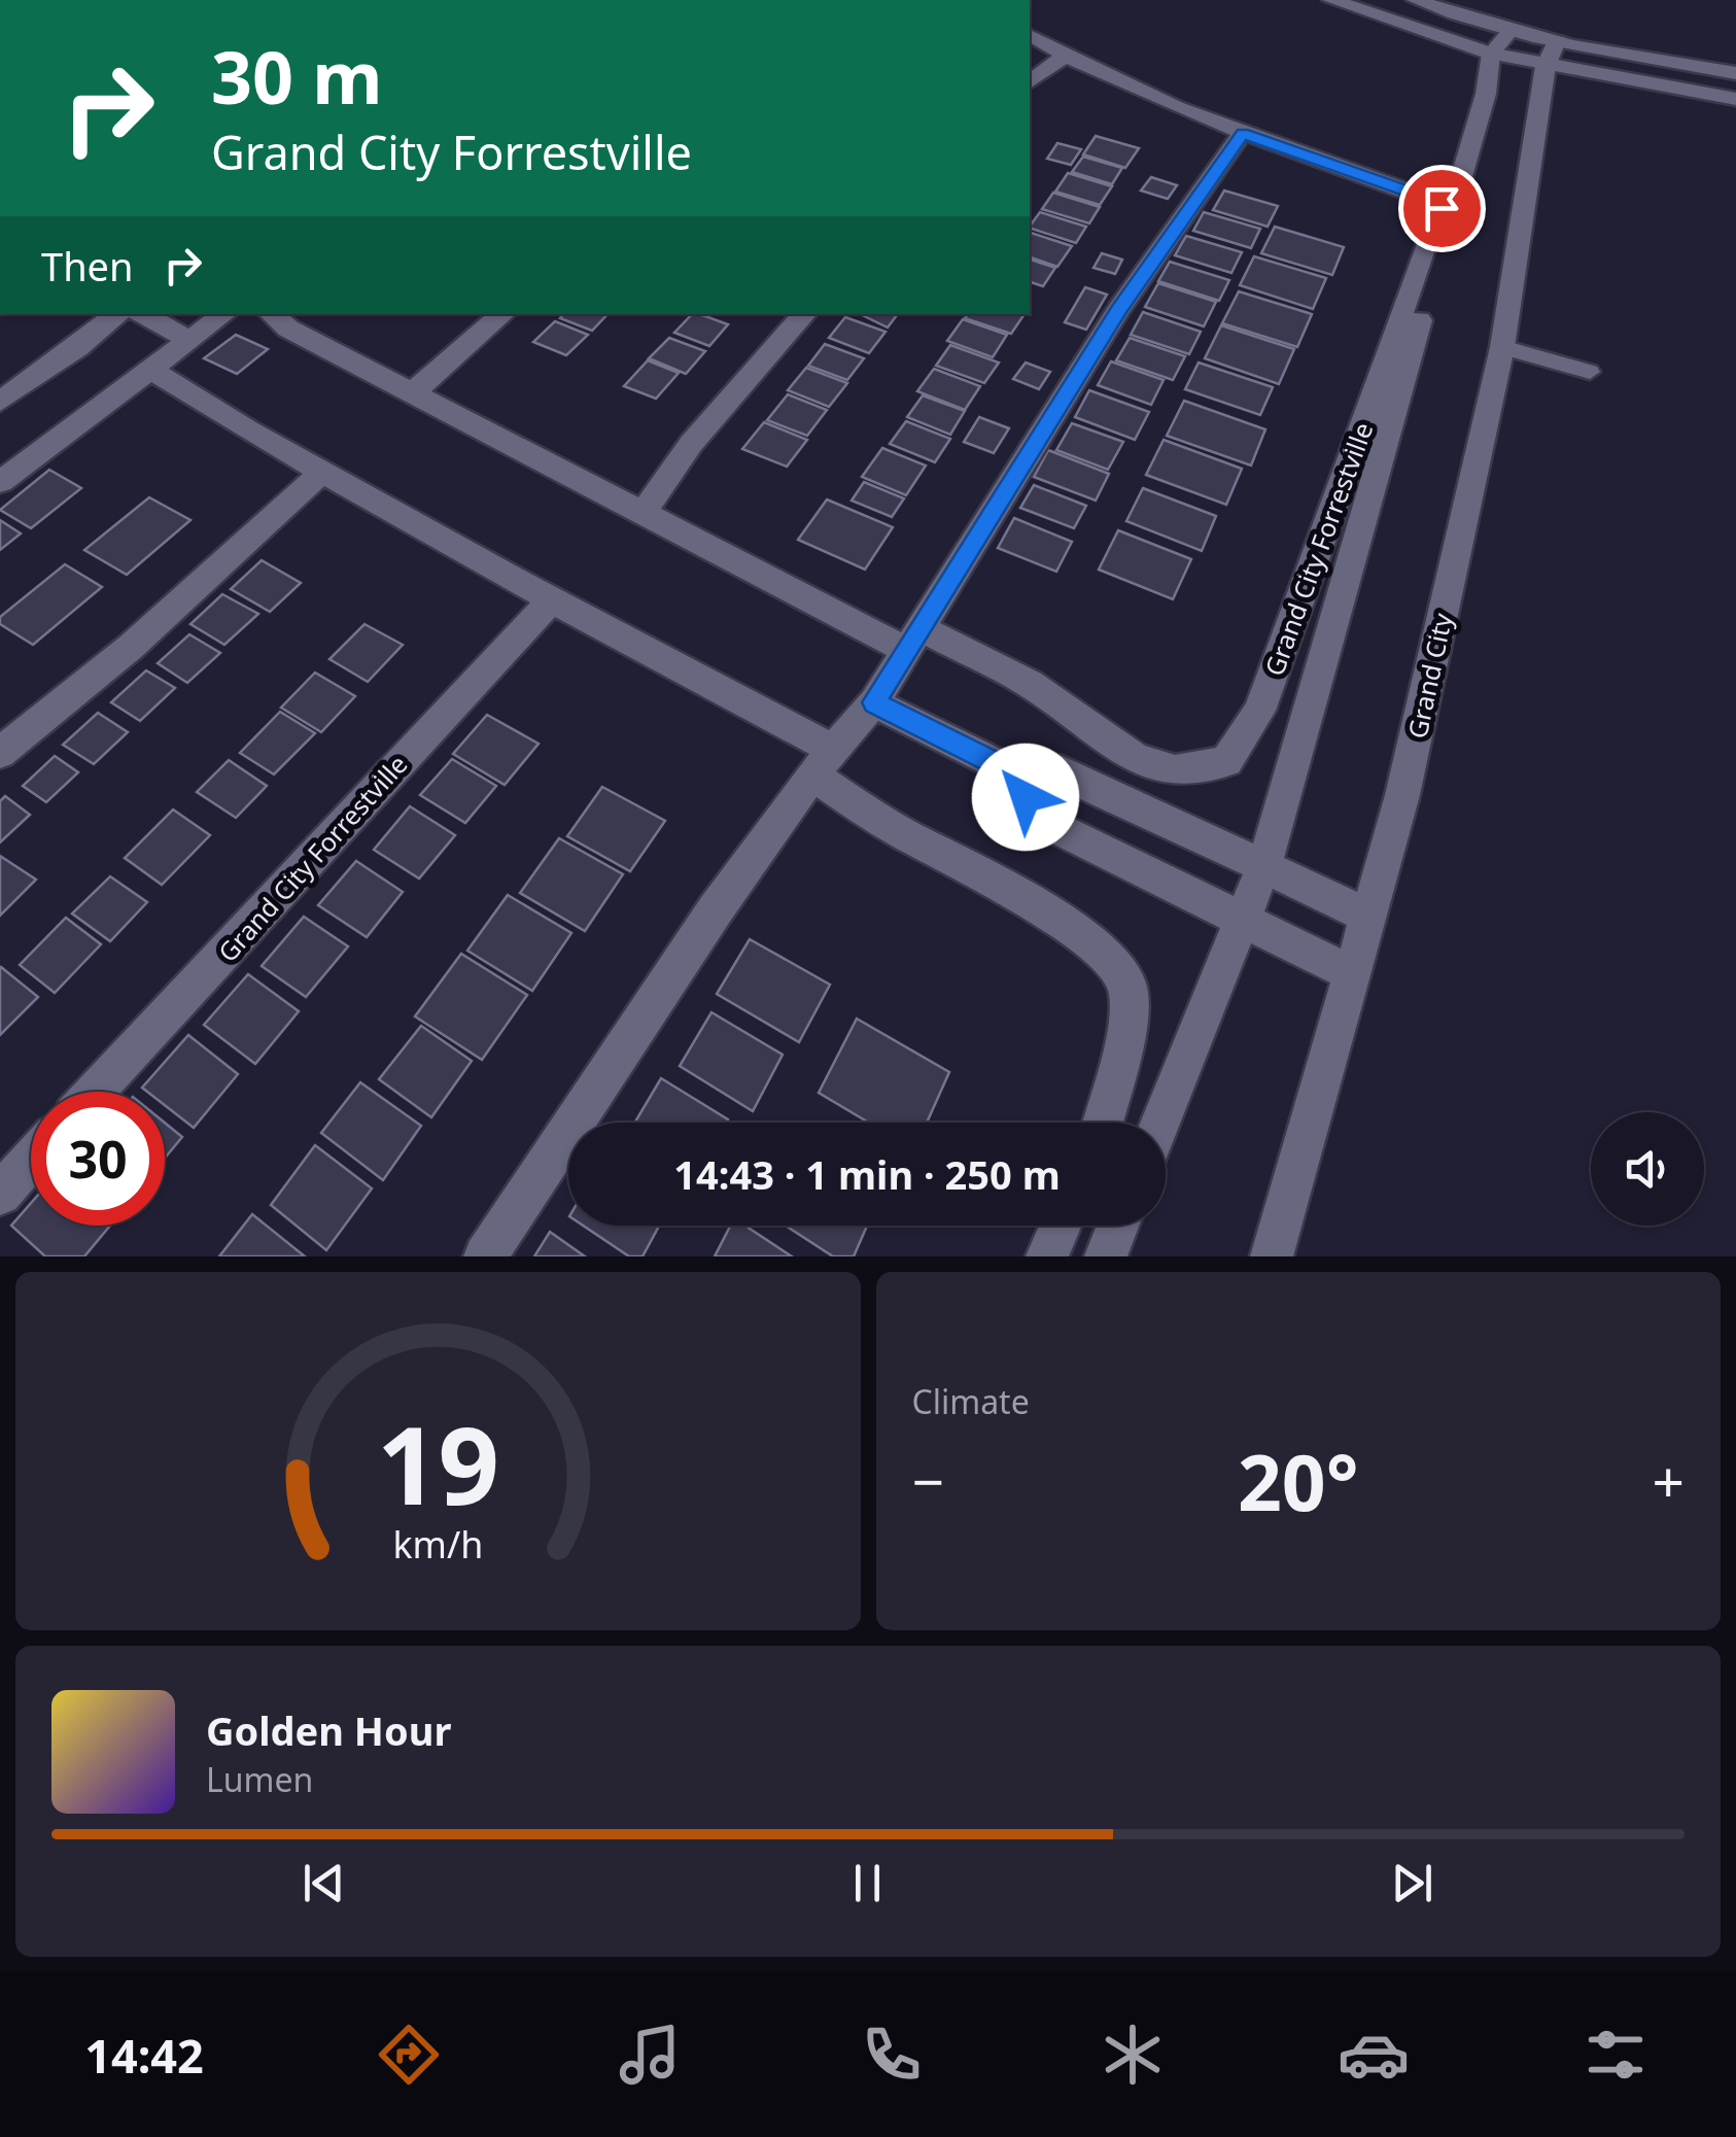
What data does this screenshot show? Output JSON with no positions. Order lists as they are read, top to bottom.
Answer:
{
  "streets": {
    "street": ["Grand City Forrestville", "Grand City"]
  },
  "page": {
    "turn": ["30 m", "Grand City Forrestville"],
    "then": "Then",
    "limit": "30",
    "trip": "14:43 · 1 min · 250 m",
    "tile": "Climate",
    "heat": ["−", "20°", "+"],
    "song": ["Golden Hour", "Lumen"],
    "tabs": "14:42",
    "gauge": ["19", "km/h"]
  }
}
